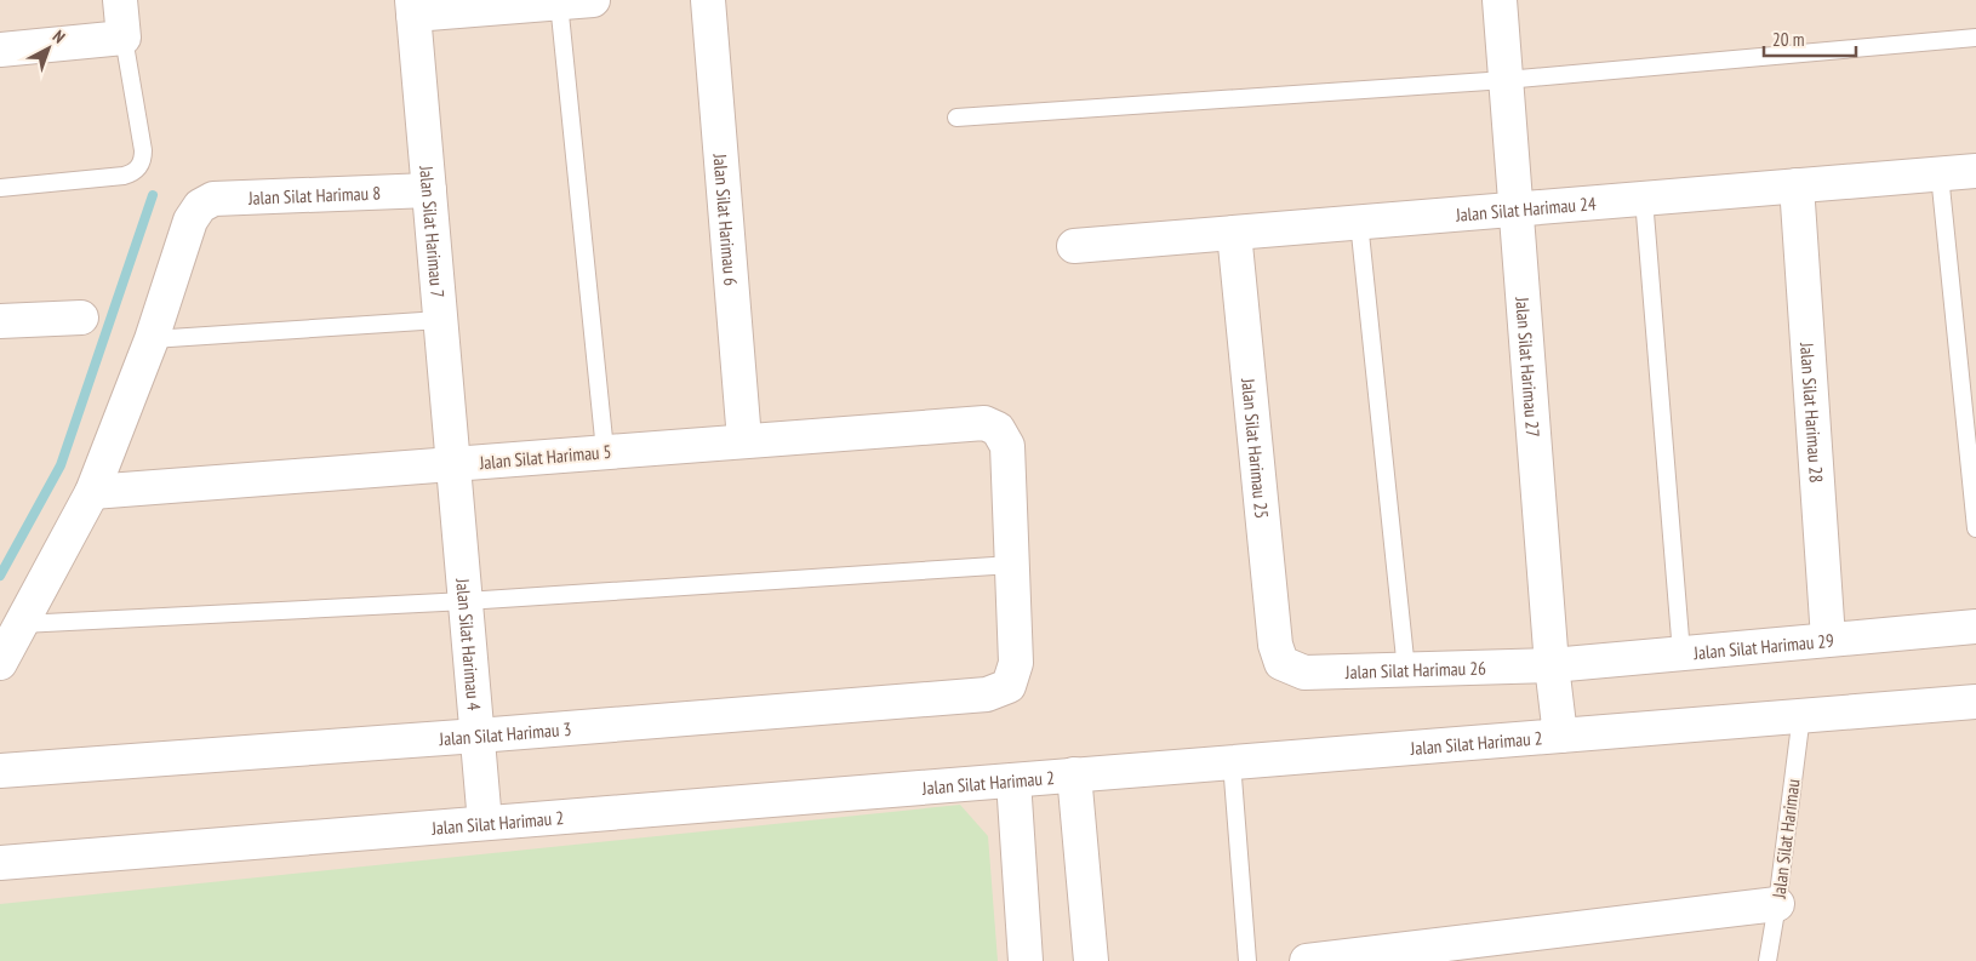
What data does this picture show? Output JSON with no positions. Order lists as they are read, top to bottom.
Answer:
{
  "streets": {
    "street": [
      "Jalan Silat Harimau 8",
      "Jalan Silat Harimau 24",
      "Jalan Silat Harimau 6",
      "Jalan Silat Harimau 7",
      "Jalan Silat Harimau 27",
      "Jalan Silat Harimau 28",
      "Jalan Silat Harimau 25",
      "Jalan Silat Harimau 5",
      "Jalan Silat Harimau 4",
      "Jalan Silat Harimau 29",
      "Jalan Silat Harimau 26",
      "Jalan Silat Harimau 3",
      "Jalan Silat Harimau 2"
    ],
    "lane": ["Jalan Silat Harimau"]
  },
  "crossings": [
    ["Jalan Silat Harimau 8", "Jalan Silat Harimau 7"],
    ["Jalan Silat Harimau 24", "Jalan Silat Harimau 27"],
    ["Jalan Silat Harimau 24", "Jalan Silat Harimau 28"],
    ["Jalan Silat Harimau 24", "Jalan Silat Harimau 25"],
    ["Jalan Silat Harimau 6", "Jalan Silat Harimau 5"],
    ["Jalan Silat Harimau 7", "Jalan Silat Harimau 5"],
    ["Jalan Silat Harimau 7", "Jalan Silat Harimau 4"],
    ["Jalan Silat Harimau 27", "Jalan Silat Harimau 29"],
    ["Jalan Silat Harimau 27", "Jalan Silat Harimau 26"],
    ["Jalan Silat Harimau 27", "Jalan Silat Harimau 2"],
    ["Jalan Silat Harimau 28", "Jalan Silat Harimau 29"],
    ["Jalan Silat Harimau 25", "Jalan Silat Harimau 26"],
    ["Jalan Silat Harimau 5", "Jalan Silat Harimau 4"],
    ["Jalan Silat Harimau 5", "Jalan Silat Harimau 3"],
    ["Jalan Silat Harimau 4", "Jalan Silat Harimau 3"],
    ["Jalan Silat Harimau 4", "Jalan Silat Harimau 2"],
    ["Jalan Silat Harimau 29", "Jalan Silat Harimau 26"],
    ["Jalan Silat Harimau 2", "Jalan Silat Harimau"]
  ],
  "scale_bar": "20 m",
  "north": "top right"
}
